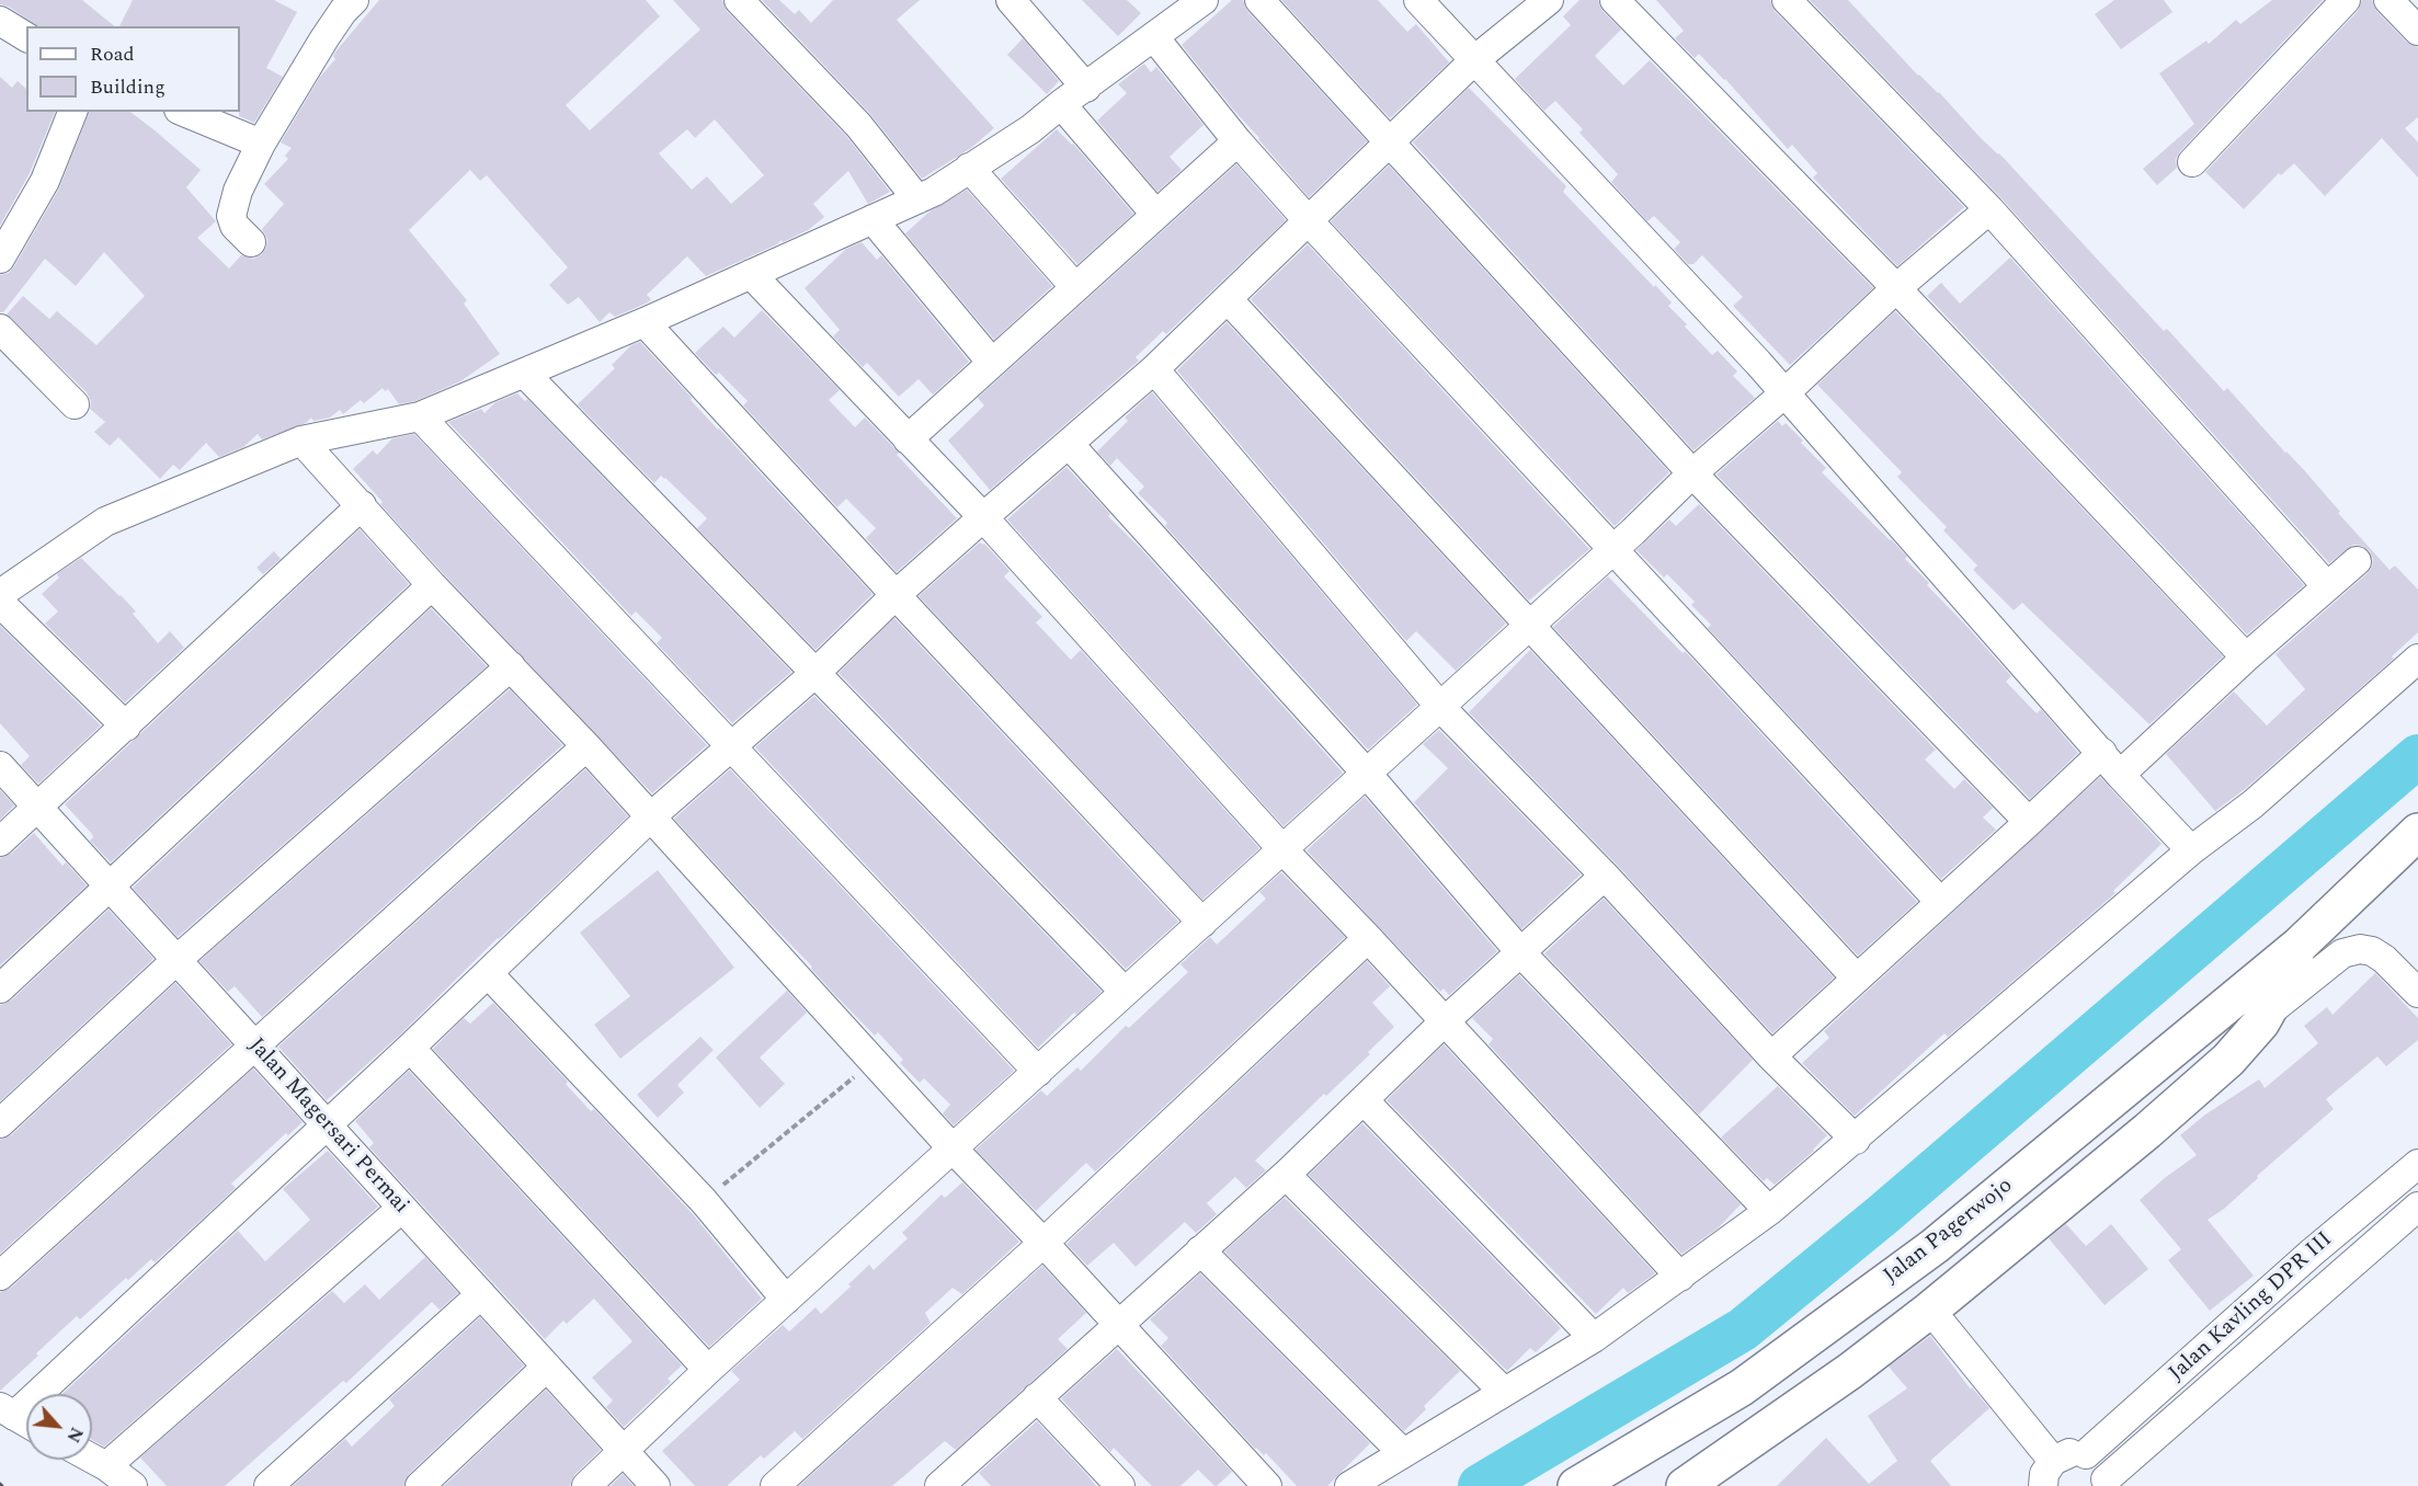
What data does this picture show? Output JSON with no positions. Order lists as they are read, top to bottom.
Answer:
{
  "streets": {
    "main road": ["Jalan Pagerwojo"],
    "street": ["Jalan Magersari Permai", "Jalan Kavling DPR III"]
  },
  "legend": ["Road", "Building"],
  "north": "bottom right"
}
